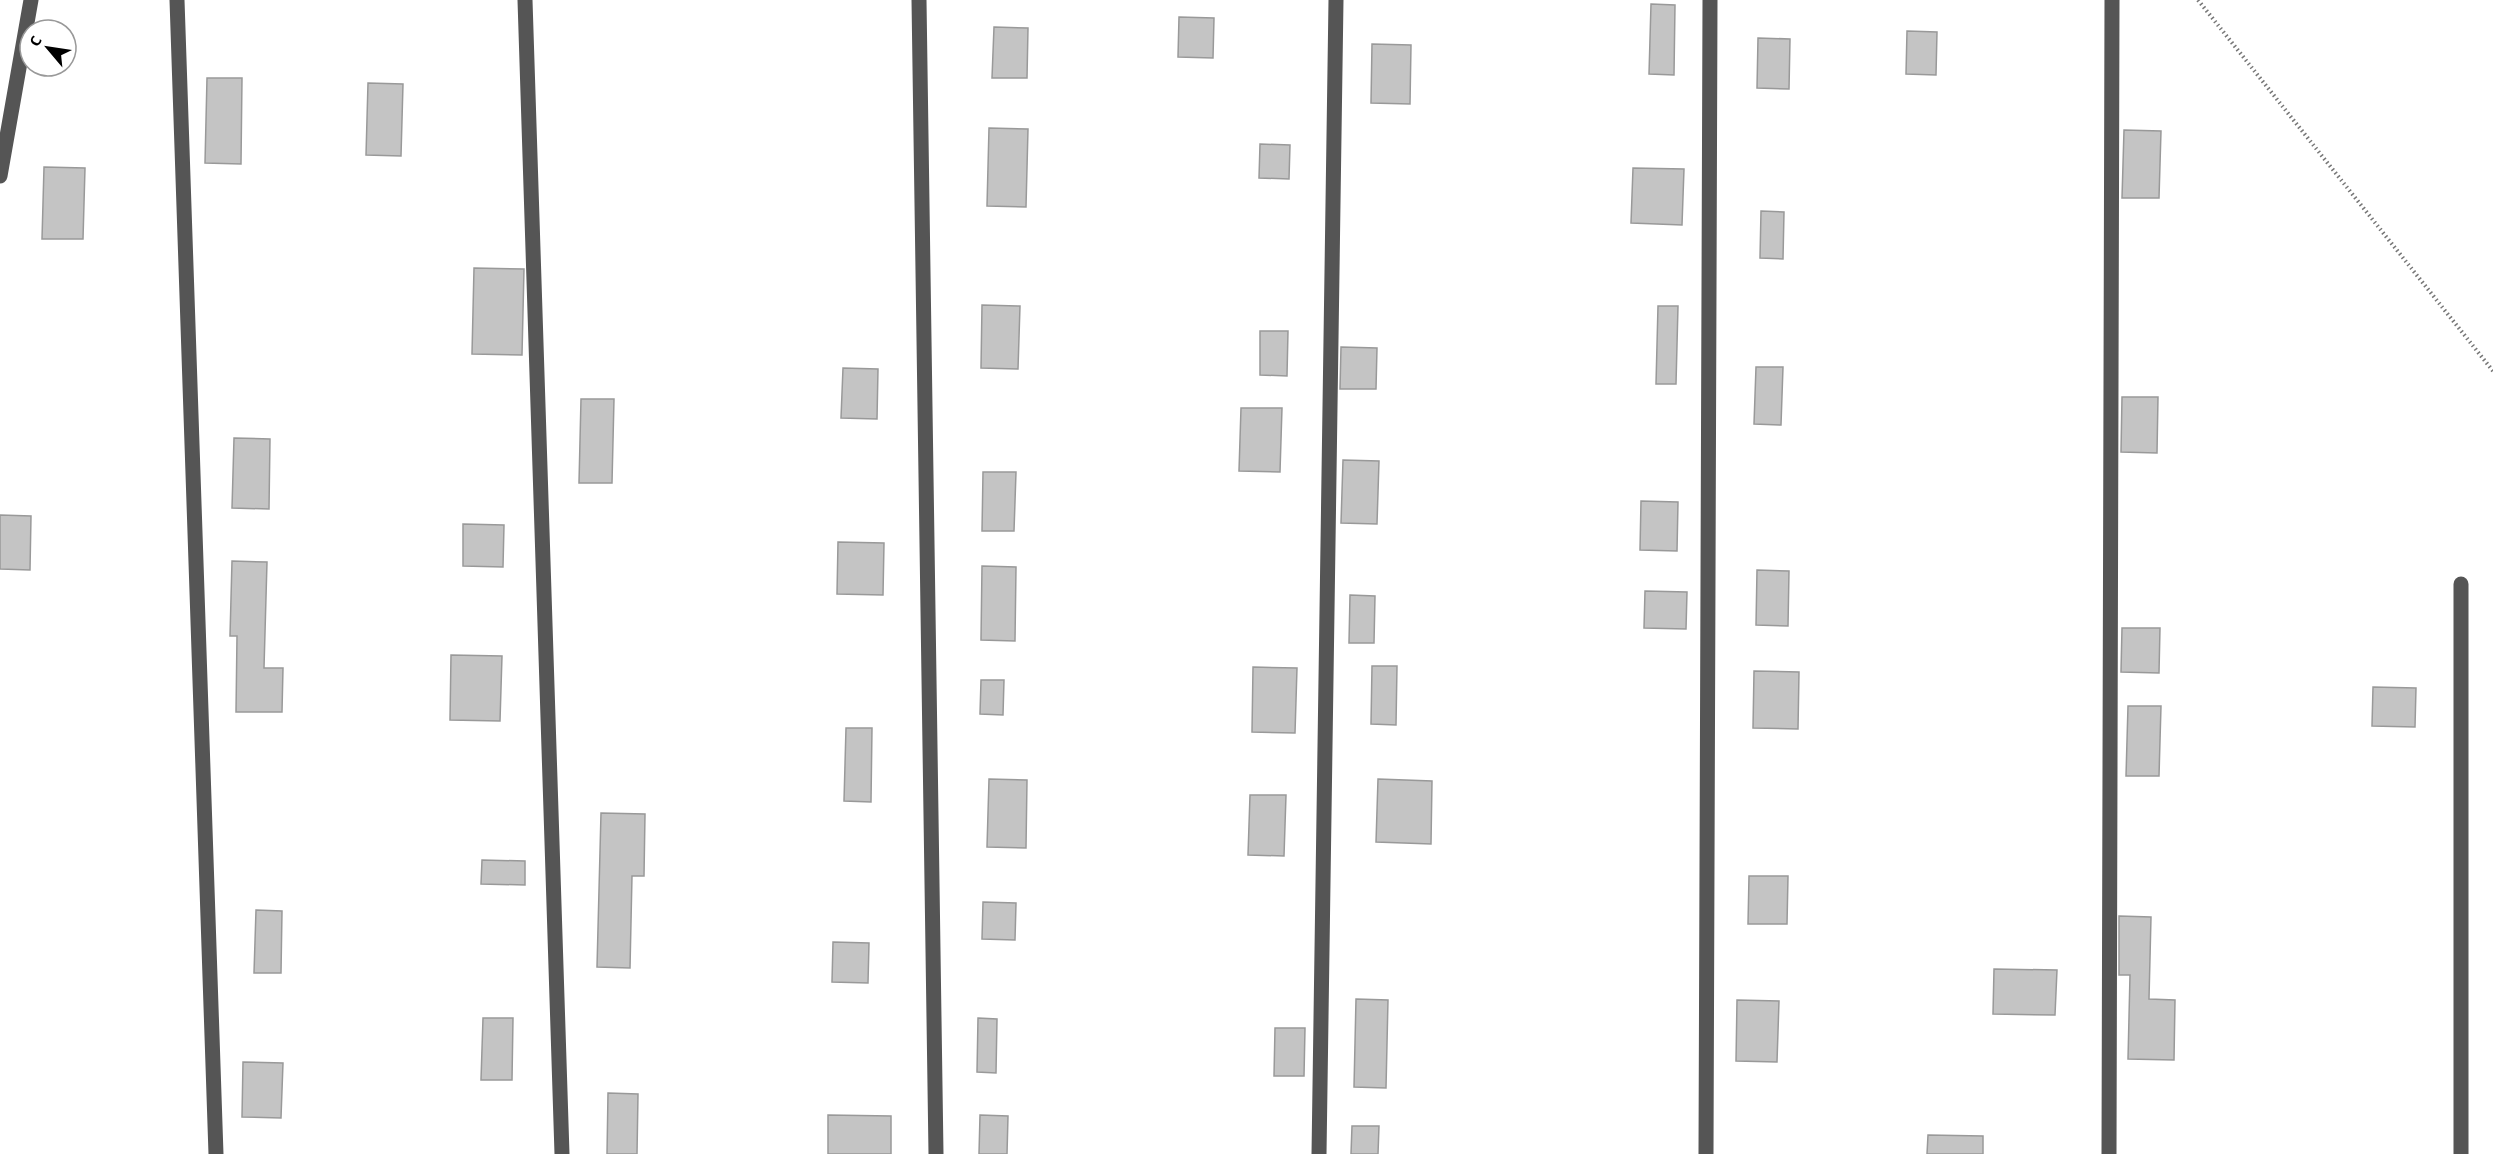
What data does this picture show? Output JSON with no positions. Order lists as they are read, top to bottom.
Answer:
{
  "north": "top left"
}
